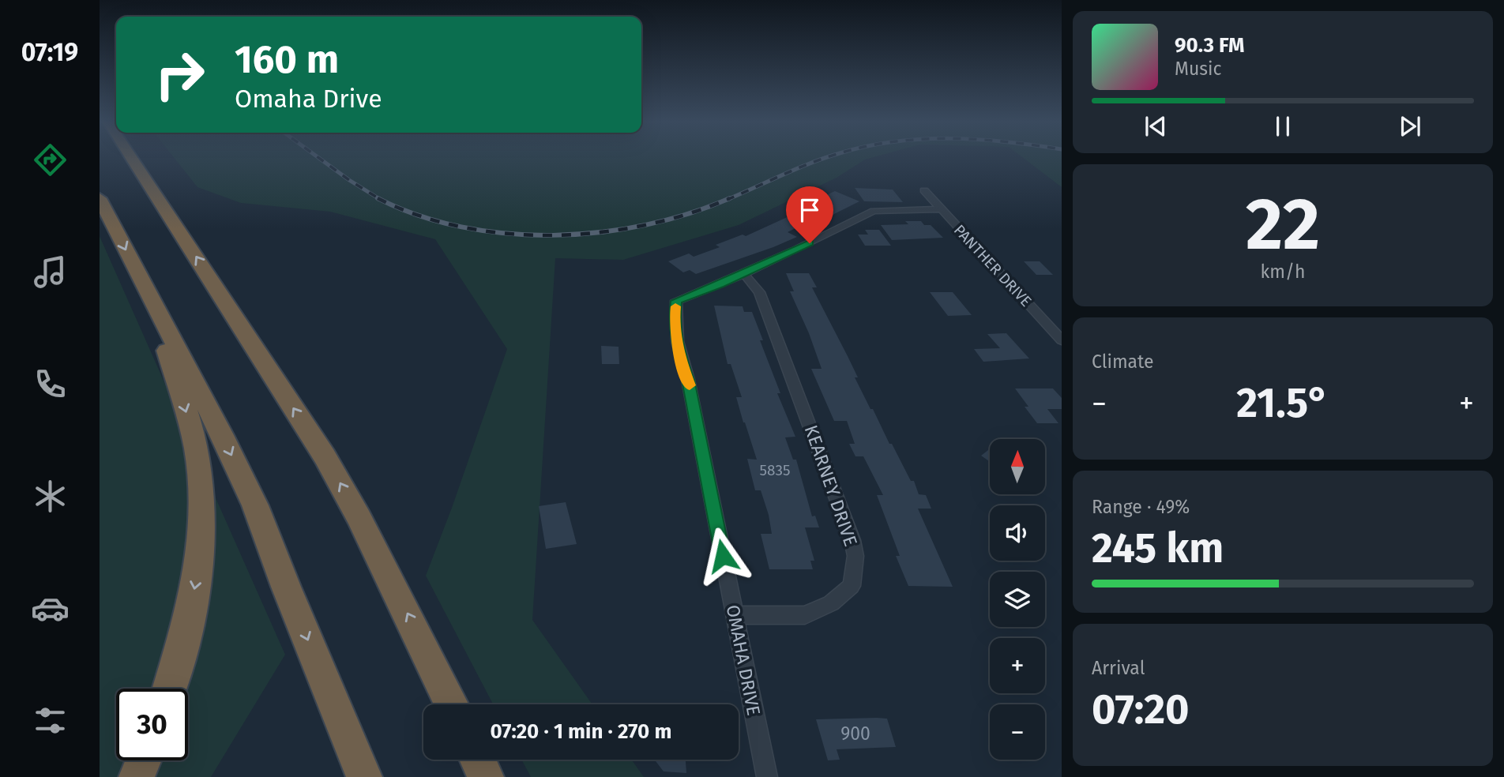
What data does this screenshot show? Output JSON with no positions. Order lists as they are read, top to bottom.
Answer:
{
  "streets": {
    "street": ["PANTHER DRIVE", "KEARNEY DRIVE", "OMAHA DRIVE"]
  },
  "crossings": [
    ["PANTHER DRIVE", "OMAHA DRIVE"],
    ["KEARNEY DRIVE", "OMAHA DRIVE"]
  ],
  "house_numbers": ["5835", "900"],
  "north": "top",
  "page": {
    "tabs": "07:19",
    "turn": ["160 m", "Omaha Drive"],
    "song": ["90.3 FM", "Music"],
    "tile": [
      ["22", "km/h"],
      "Climate",
      ["Range · 49%", "245 km"],
      ["Arrival", "07:20"]
    ],
    "heat": ["−", "21.5°", "+"],
    "map_buttons": ["+", "−"],
    "limit": "30",
    "trip": "07:20 · 1 min · 270 m"
  }
}
